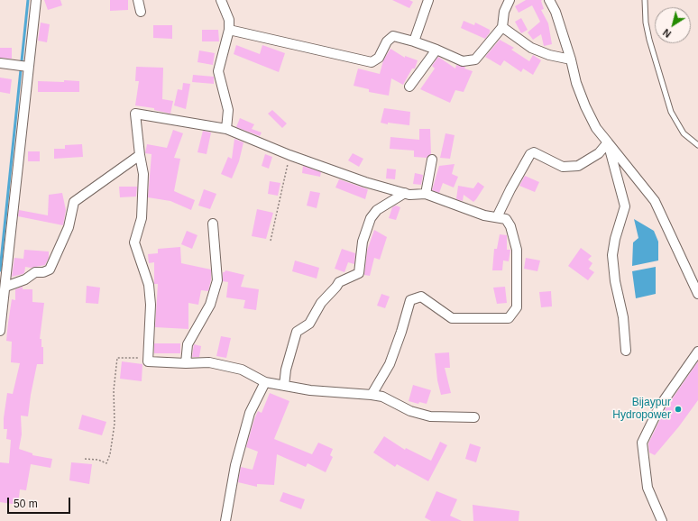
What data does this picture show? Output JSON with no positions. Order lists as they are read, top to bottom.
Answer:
{
  "places": ["Bijaypur Hydropower"],
  "scale_bar": "50 m",
  "north": "bottom left"
}
